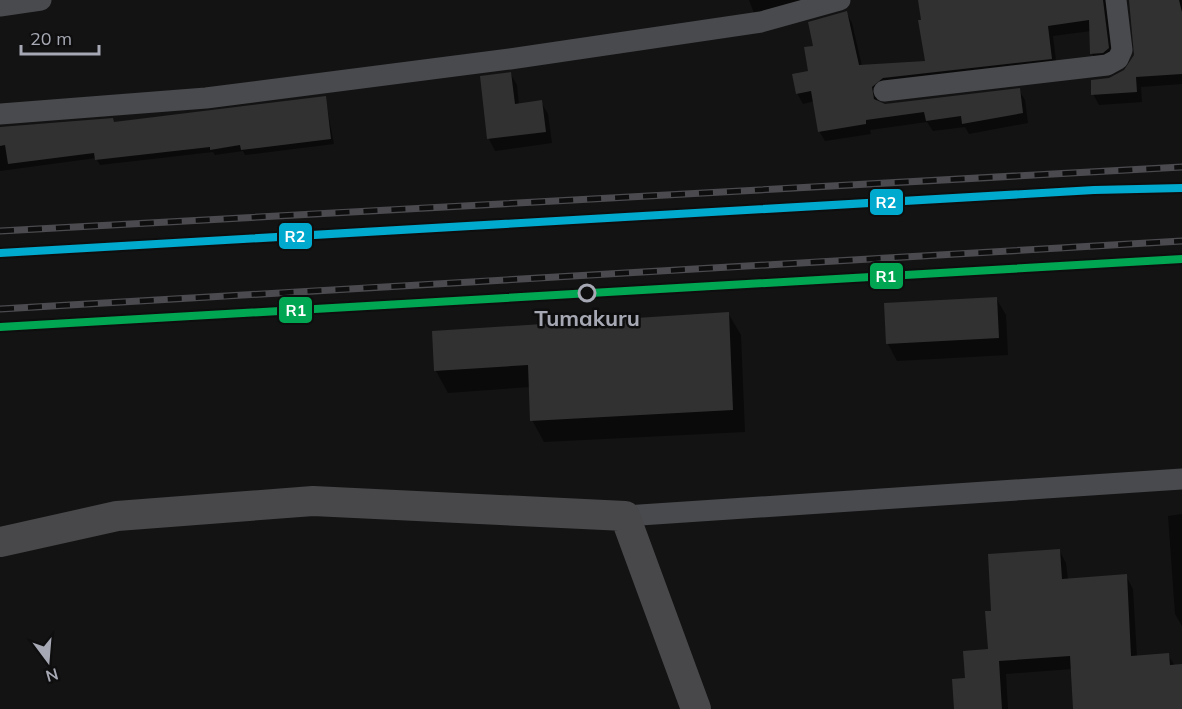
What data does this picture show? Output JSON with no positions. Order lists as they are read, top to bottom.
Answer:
{
  "places": ["Tumakuru"],
  "lines": ["transit line R2", "transit line R1"],
  "scale_bar": "20 m",
  "north": "bottom"
}
